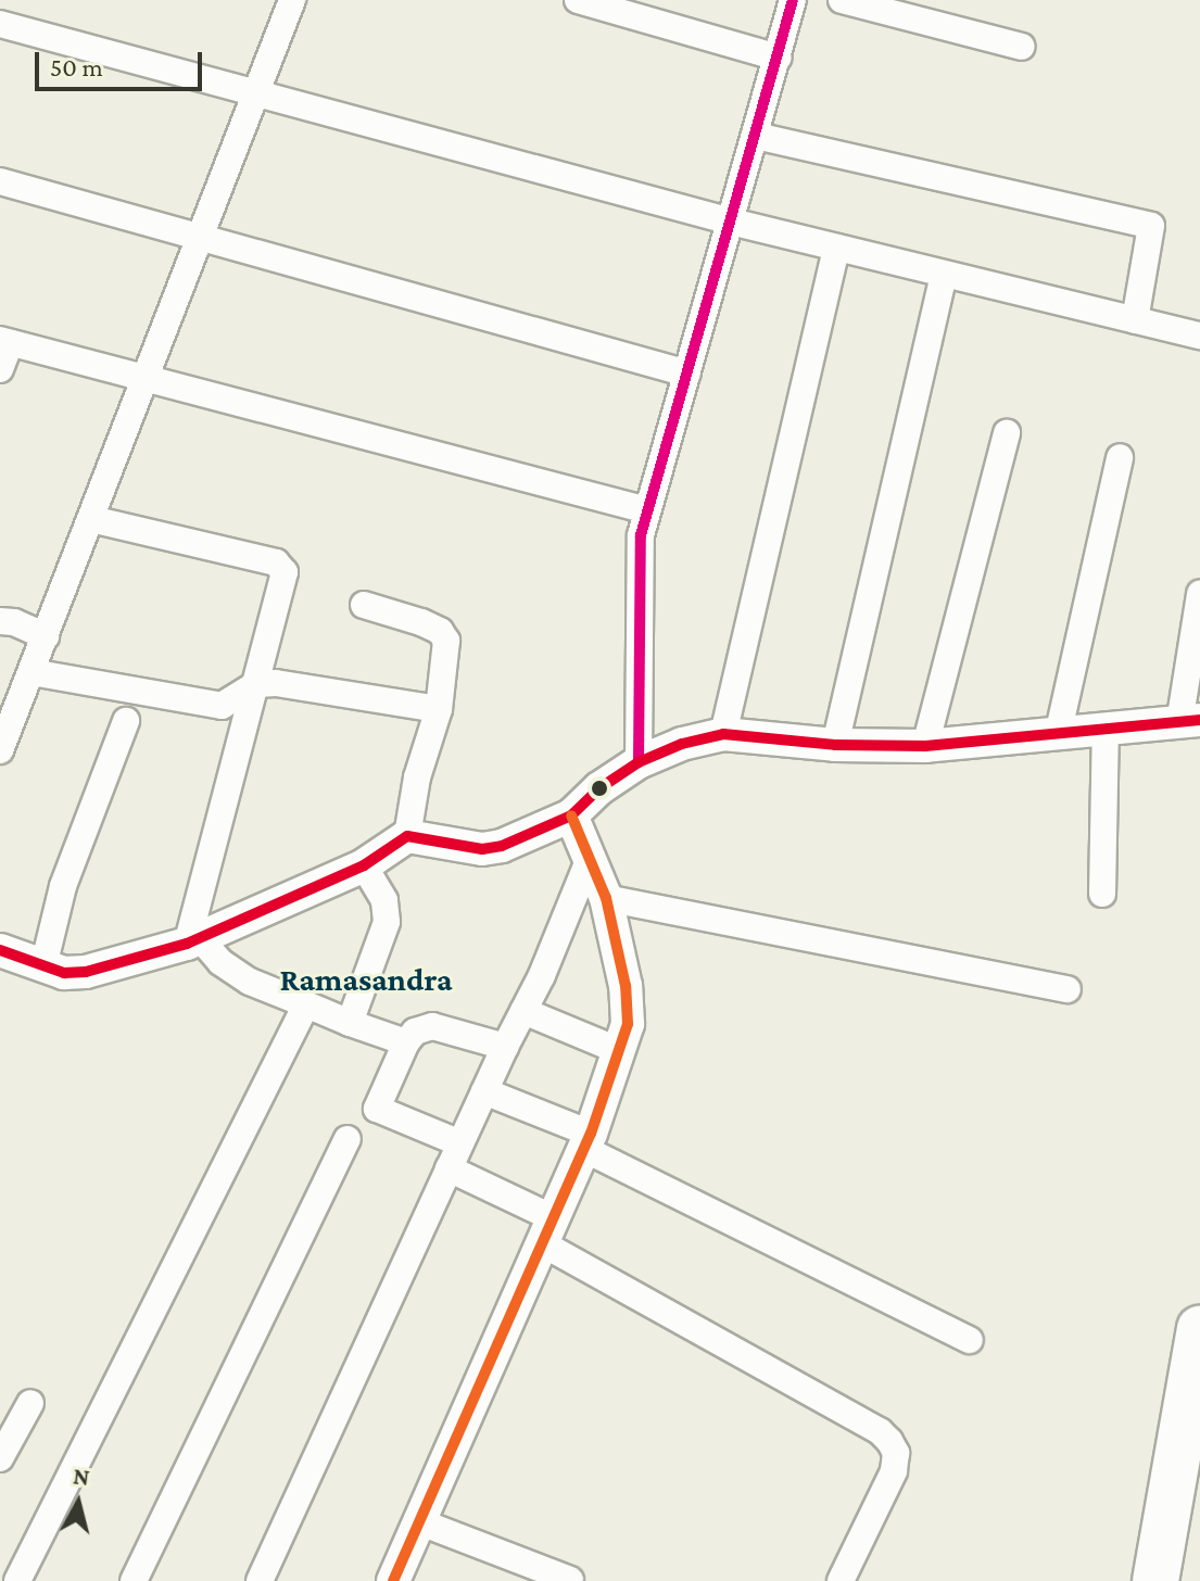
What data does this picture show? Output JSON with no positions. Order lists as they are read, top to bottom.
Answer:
{
  "districts": ["Ramasandra"],
  "scale_bar": "50 m",
  "north": "top"
}
